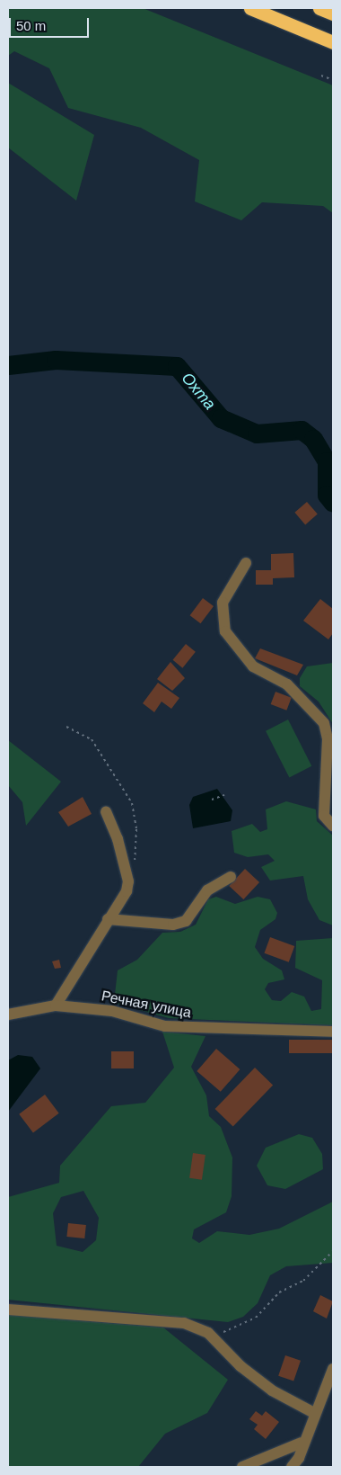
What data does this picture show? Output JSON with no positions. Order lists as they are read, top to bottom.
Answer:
{
  "streets": {
    "street": ["Речная улица"]
  },
  "water": ["Охта"],
  "scale_bar": "50 m"
}
